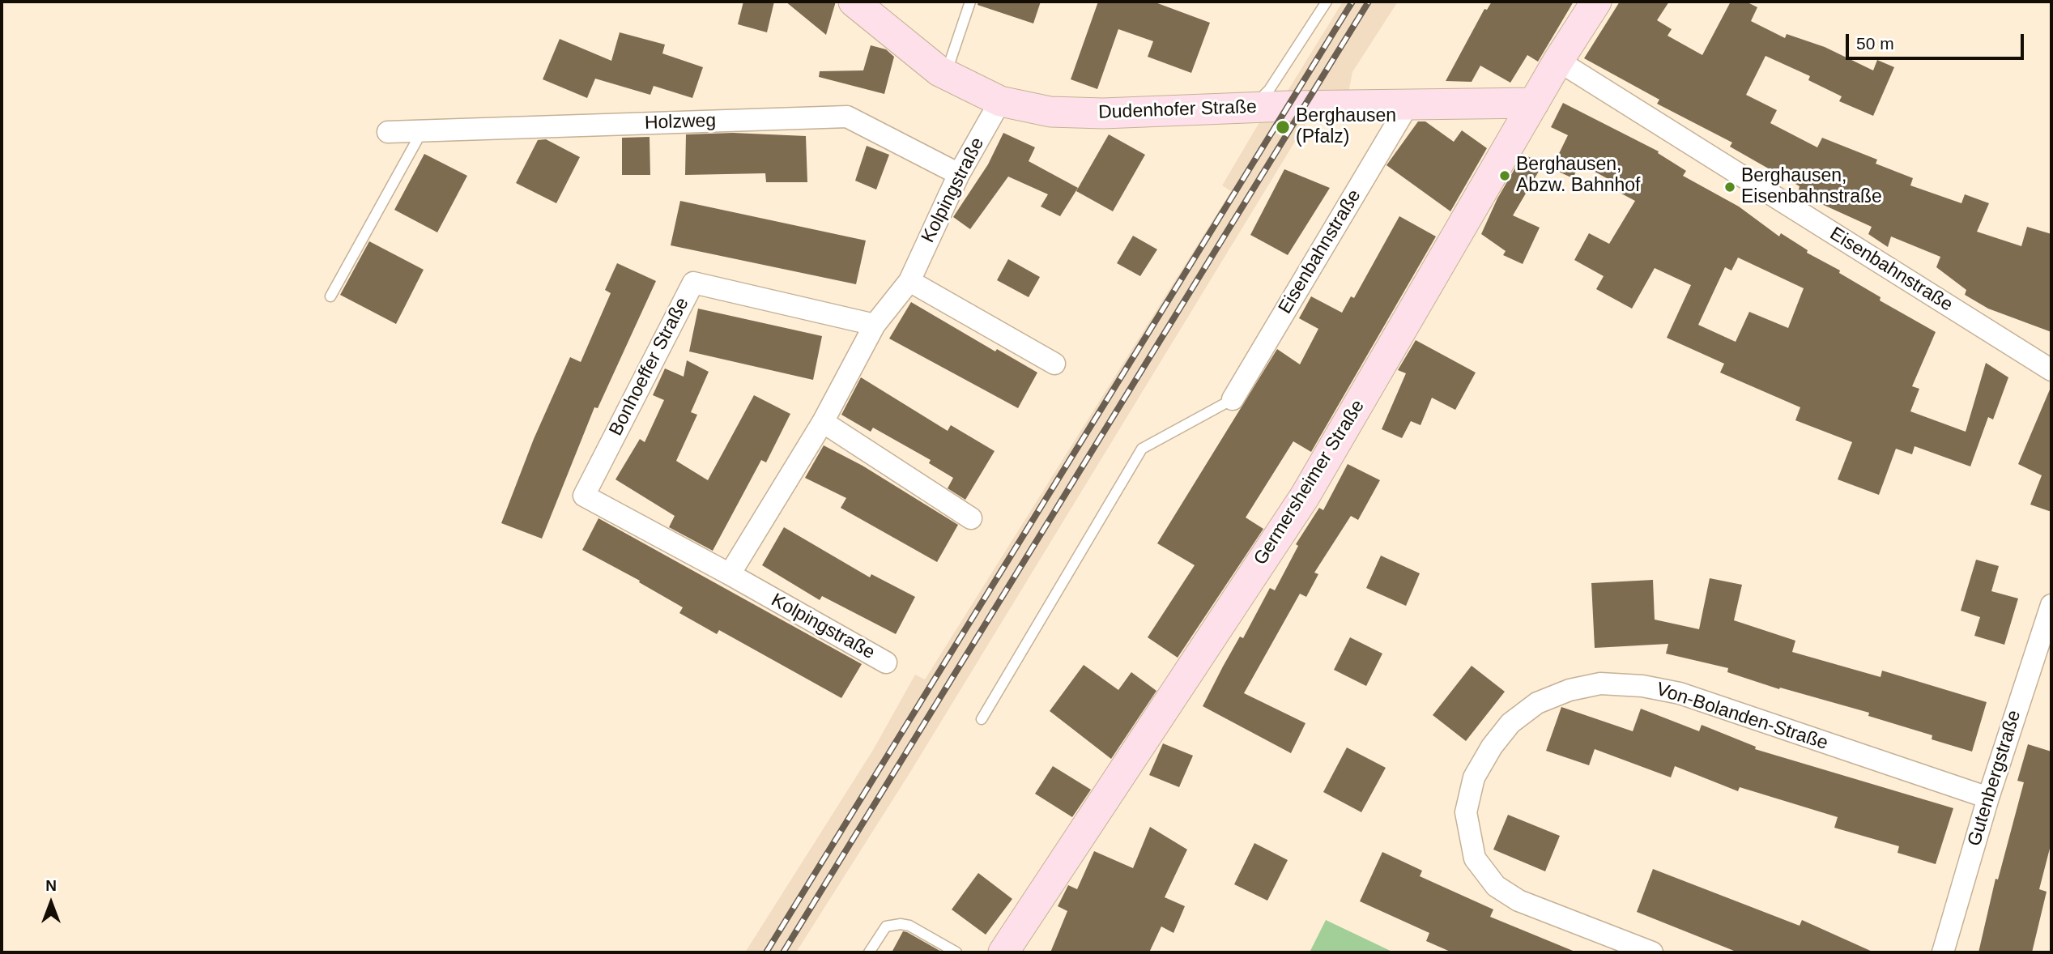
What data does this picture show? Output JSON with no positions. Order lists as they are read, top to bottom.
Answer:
{
  "streets": {
    "main road": ["Dudenhofer Straße", "Germersheimer Straße"],
    "street": [
      "Holzweg",
      "Kolpingstraße",
      "Eisenbahnstraße",
      "Bonhoeffer Straße",
      "Von-Bolanden-Straße",
      "Gutenbergstraße"
    ]
  },
  "crossings": [
    ["Dudenhofer Straße", "Kolpingstraße"],
    ["Dudenhofer Straße", "Eisenbahnstraße"],
    ["Dudenhofer Straße", "Germersheimer Straße"],
    ["Holzweg", "Kolpingstraße"],
    ["Kolpingstraße", "Bonhoeffer Straße"],
    ["Eisenbahnstraße", "Germersheimer Straße"],
    ["Von-Bolanden-Straße", "Gutenbergstraße"]
  ],
  "places": ["Berghausen (Pfalz)", "Berghausen, Abzw. Bahnhof", "Berghausen, Eisenbahnstraße"],
  "scale_bar": "50 m",
  "north": "top"
}
